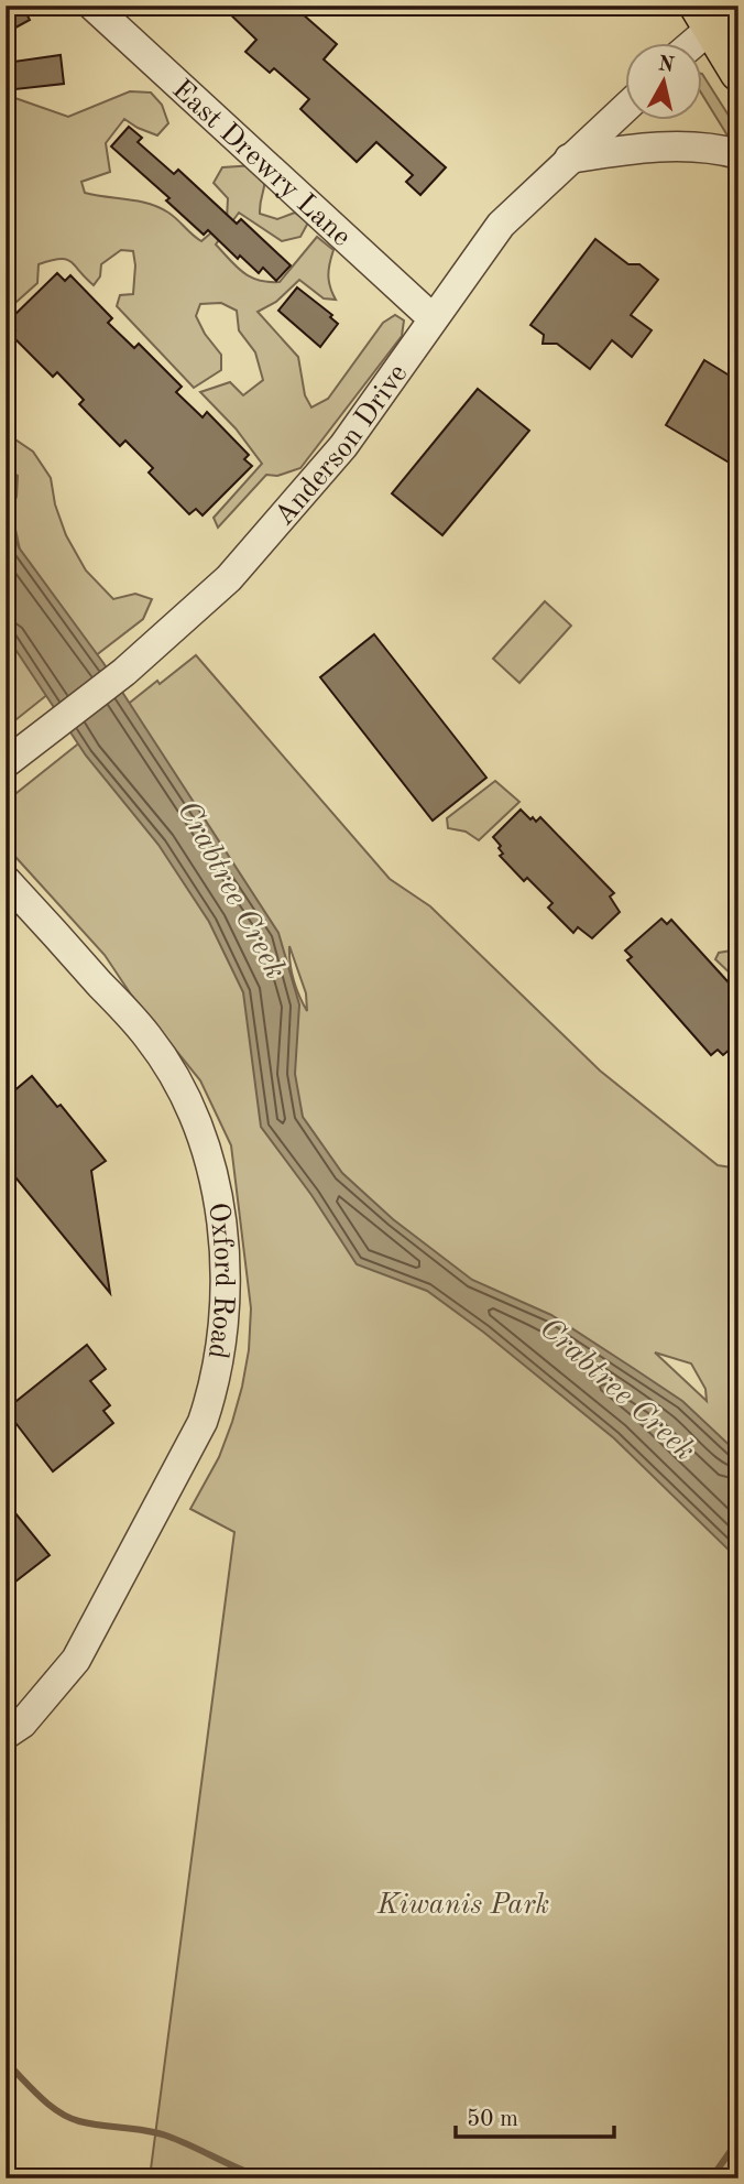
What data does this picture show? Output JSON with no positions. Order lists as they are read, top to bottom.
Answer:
{
  "streets": {
    "street": ["East Drewry Lane", "Anderson Drive", "Oxford Road"]
  },
  "crossings": [
    ["East Drewry Lane", "Anderson Drive"]
  ],
  "water": ["Crabtree Creek"],
  "parks": ["Kiwanis Park"],
  "scale_bar": "50 m",
  "north": "top"
}
